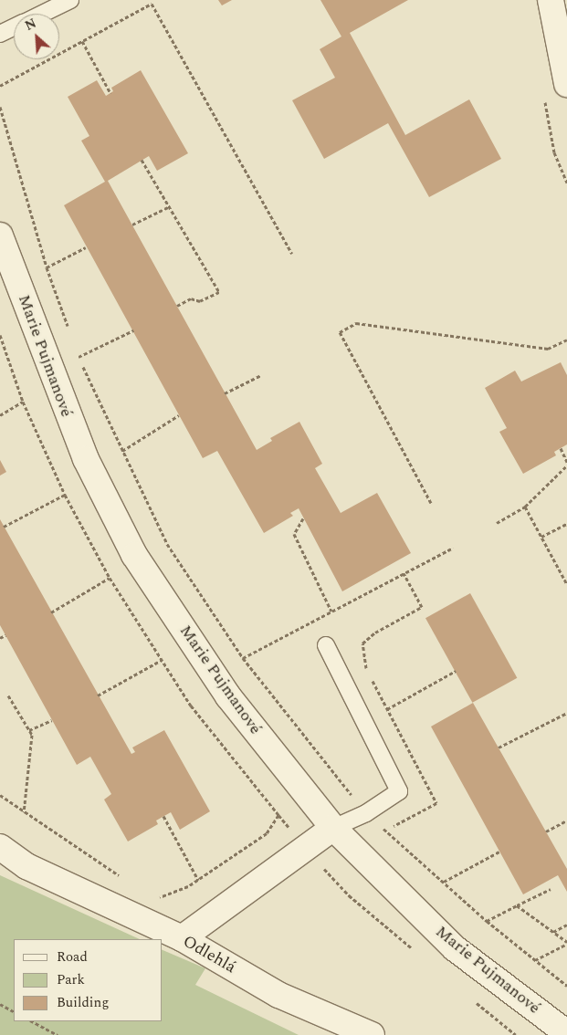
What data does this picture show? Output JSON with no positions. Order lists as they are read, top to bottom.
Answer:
{
  "streets": {
    "street": ["Marie Pujmanové", "Odlehlá"]
  },
  "legend": ["Road", "Park", "Building"],
  "north": "top left"
}
